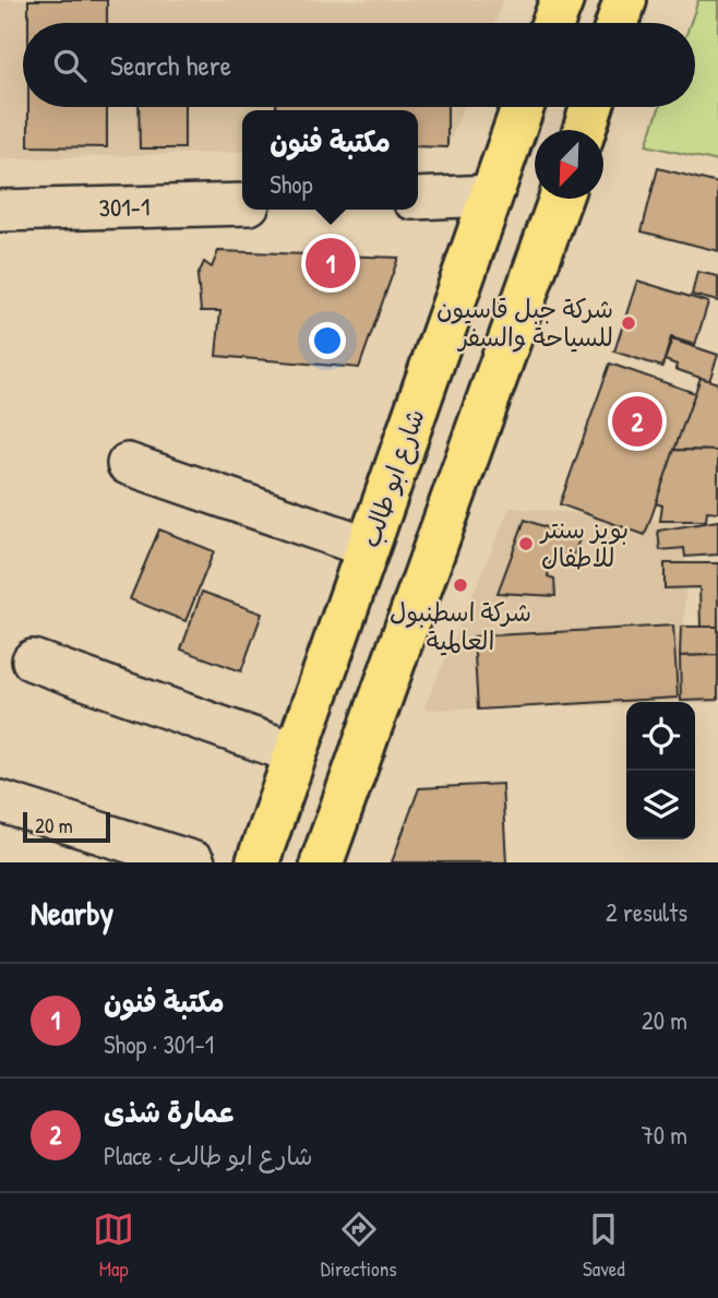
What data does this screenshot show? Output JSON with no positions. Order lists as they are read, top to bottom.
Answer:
{
  "streets": {
    "main road": ["شارع ابو طالب"],
    "street": ["301-1"]
  },
  "places": ["شركة جبل قاسيون للسياحة والسفر", "بويز سنتر للاطفال", "شركة اسطنبول العالمية"],
  "scale_bar": "20 m",
  "north": "bottom left",
  "page": {
    "search": "Search here",
    "popup": ["مكتبة فنون", "Shop"],
    "pins": ["1", "2"],
    "scale": "20 m",
    "heading": ["Nearby", "2 results"],
    "list": [
      {
        "mark": "1",
        "name": "مكتبة فنون",
        "note": "Shop · 301-1",
        "value": "20 m"
      },
      {
        "mark": "2",
        "name": "عمارة شذى",
        "note": "Place · شارع ابو طالب",
        "value": "70 m"
      }
    ],
    "nav": ["Map", "Directions", "Saved"]
  }
}
